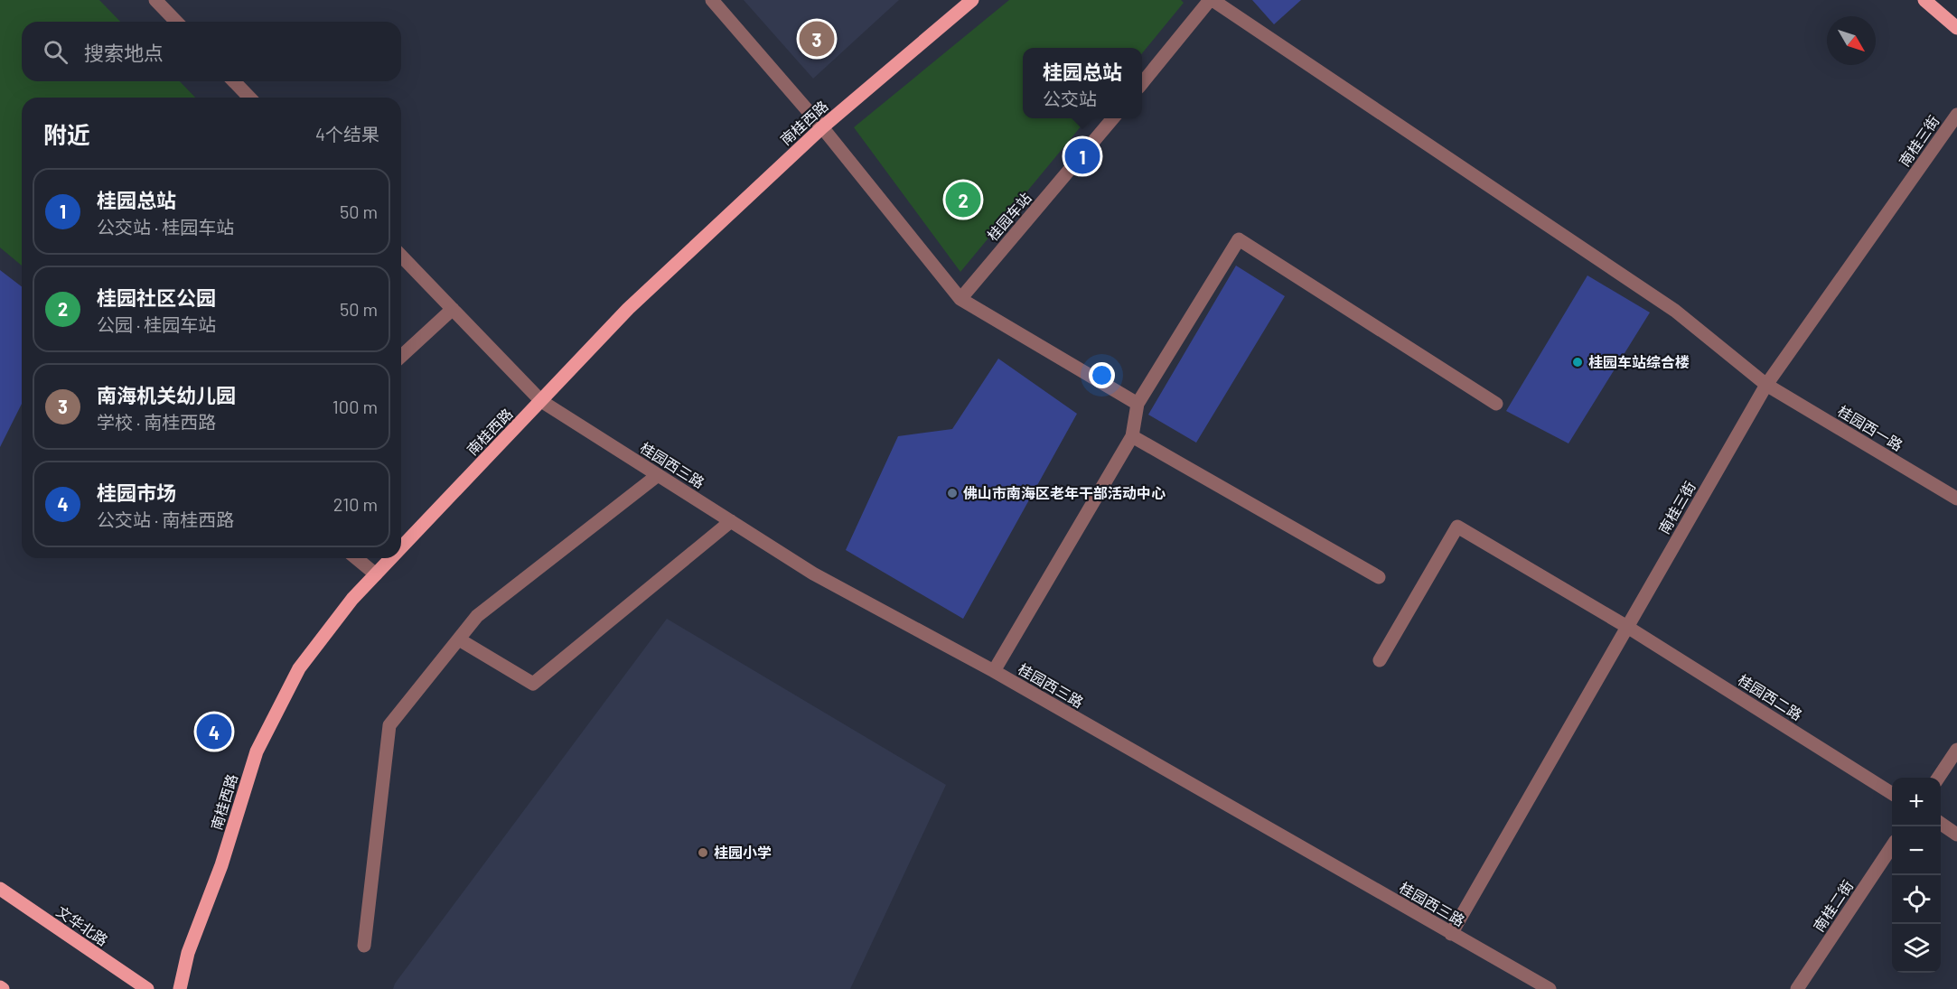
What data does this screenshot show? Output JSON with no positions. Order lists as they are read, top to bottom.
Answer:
{
  "streets": {
    "main road": ["南桂西路", "文华北路"],
    "street": [
      "南桂三街",
      "桂园车站",
      "桂园西一路",
      "桂园西三路",
      "桂园西二路",
      "南桂二街"
    ]
  },
  "crossings": [
    ["南桂西路", "桂园西三路"],
    ["南桂三街", "桂园西一路"],
    ["南桂三街", "桂园西三路"],
    ["南桂三街", "桂园西二路"]
  ],
  "places": ["桂园车站综合楼", "佛山市南海区老年干部活动中心", "桂园小学"],
  "north": "bottom right",
  "page": {
    "pins": [
      "3",
      "1",
      "2",
      "4"
    ],
    "search": "搜索地点",
    "popup": ["桂园总站", "公交站"],
    "heading": ["附近", "4个结果"],
    "list": [
      {
        "mark": "1",
        "name": "桂园总站",
        "note": "公交站 · 桂园车站",
        "value": "50 m"
      },
      {
        "mark": "2",
        "name": "桂园社区公园",
        "note": "公园 · 桂园车站",
        "value": "50 m"
      },
      {
        "mark": "3",
        "name": "南海机关幼儿园",
        "note": "学校 · 南桂西路",
        "value": "100 m"
      },
      {
        "mark": "4",
        "name": "桂园市场",
        "note": "公交站 · 南桂西路",
        "value": "210 m"
      }
    ],
    "map_buttons": ["+", "−"]
  }
}
